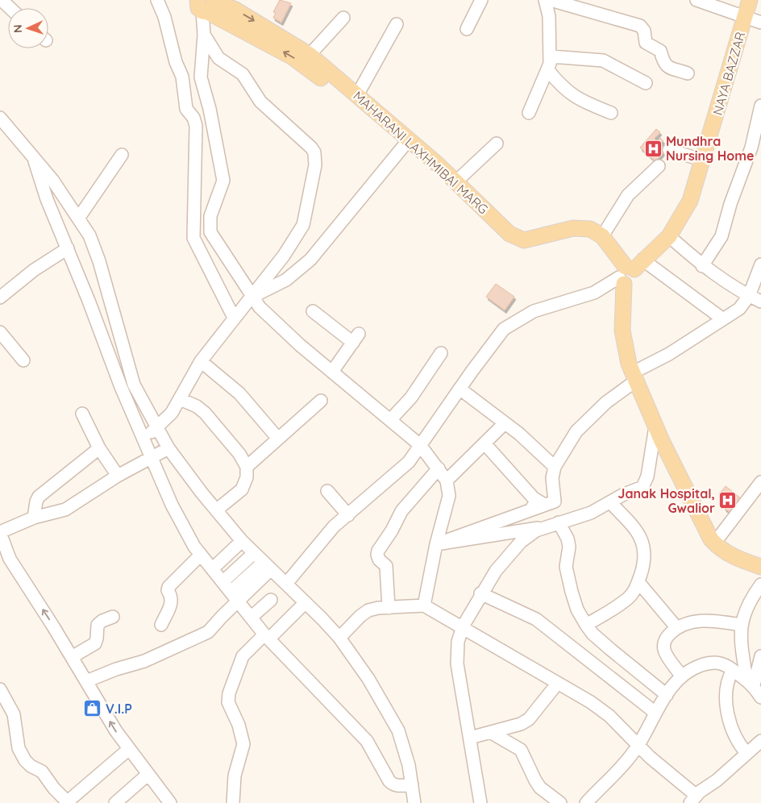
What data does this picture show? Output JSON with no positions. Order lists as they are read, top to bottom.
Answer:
{
  "streets": {
    "main road": ["NAYA BAZZAR", "MAHARANI LAXHMIBAI MARG"]
  },
  "places": {
    "hospital": ["Mundhra Nursing Home", "Janak Hospital, Gwalior"],
    "shop": ["V.I.P"]
  },
  "north": "left"
}
